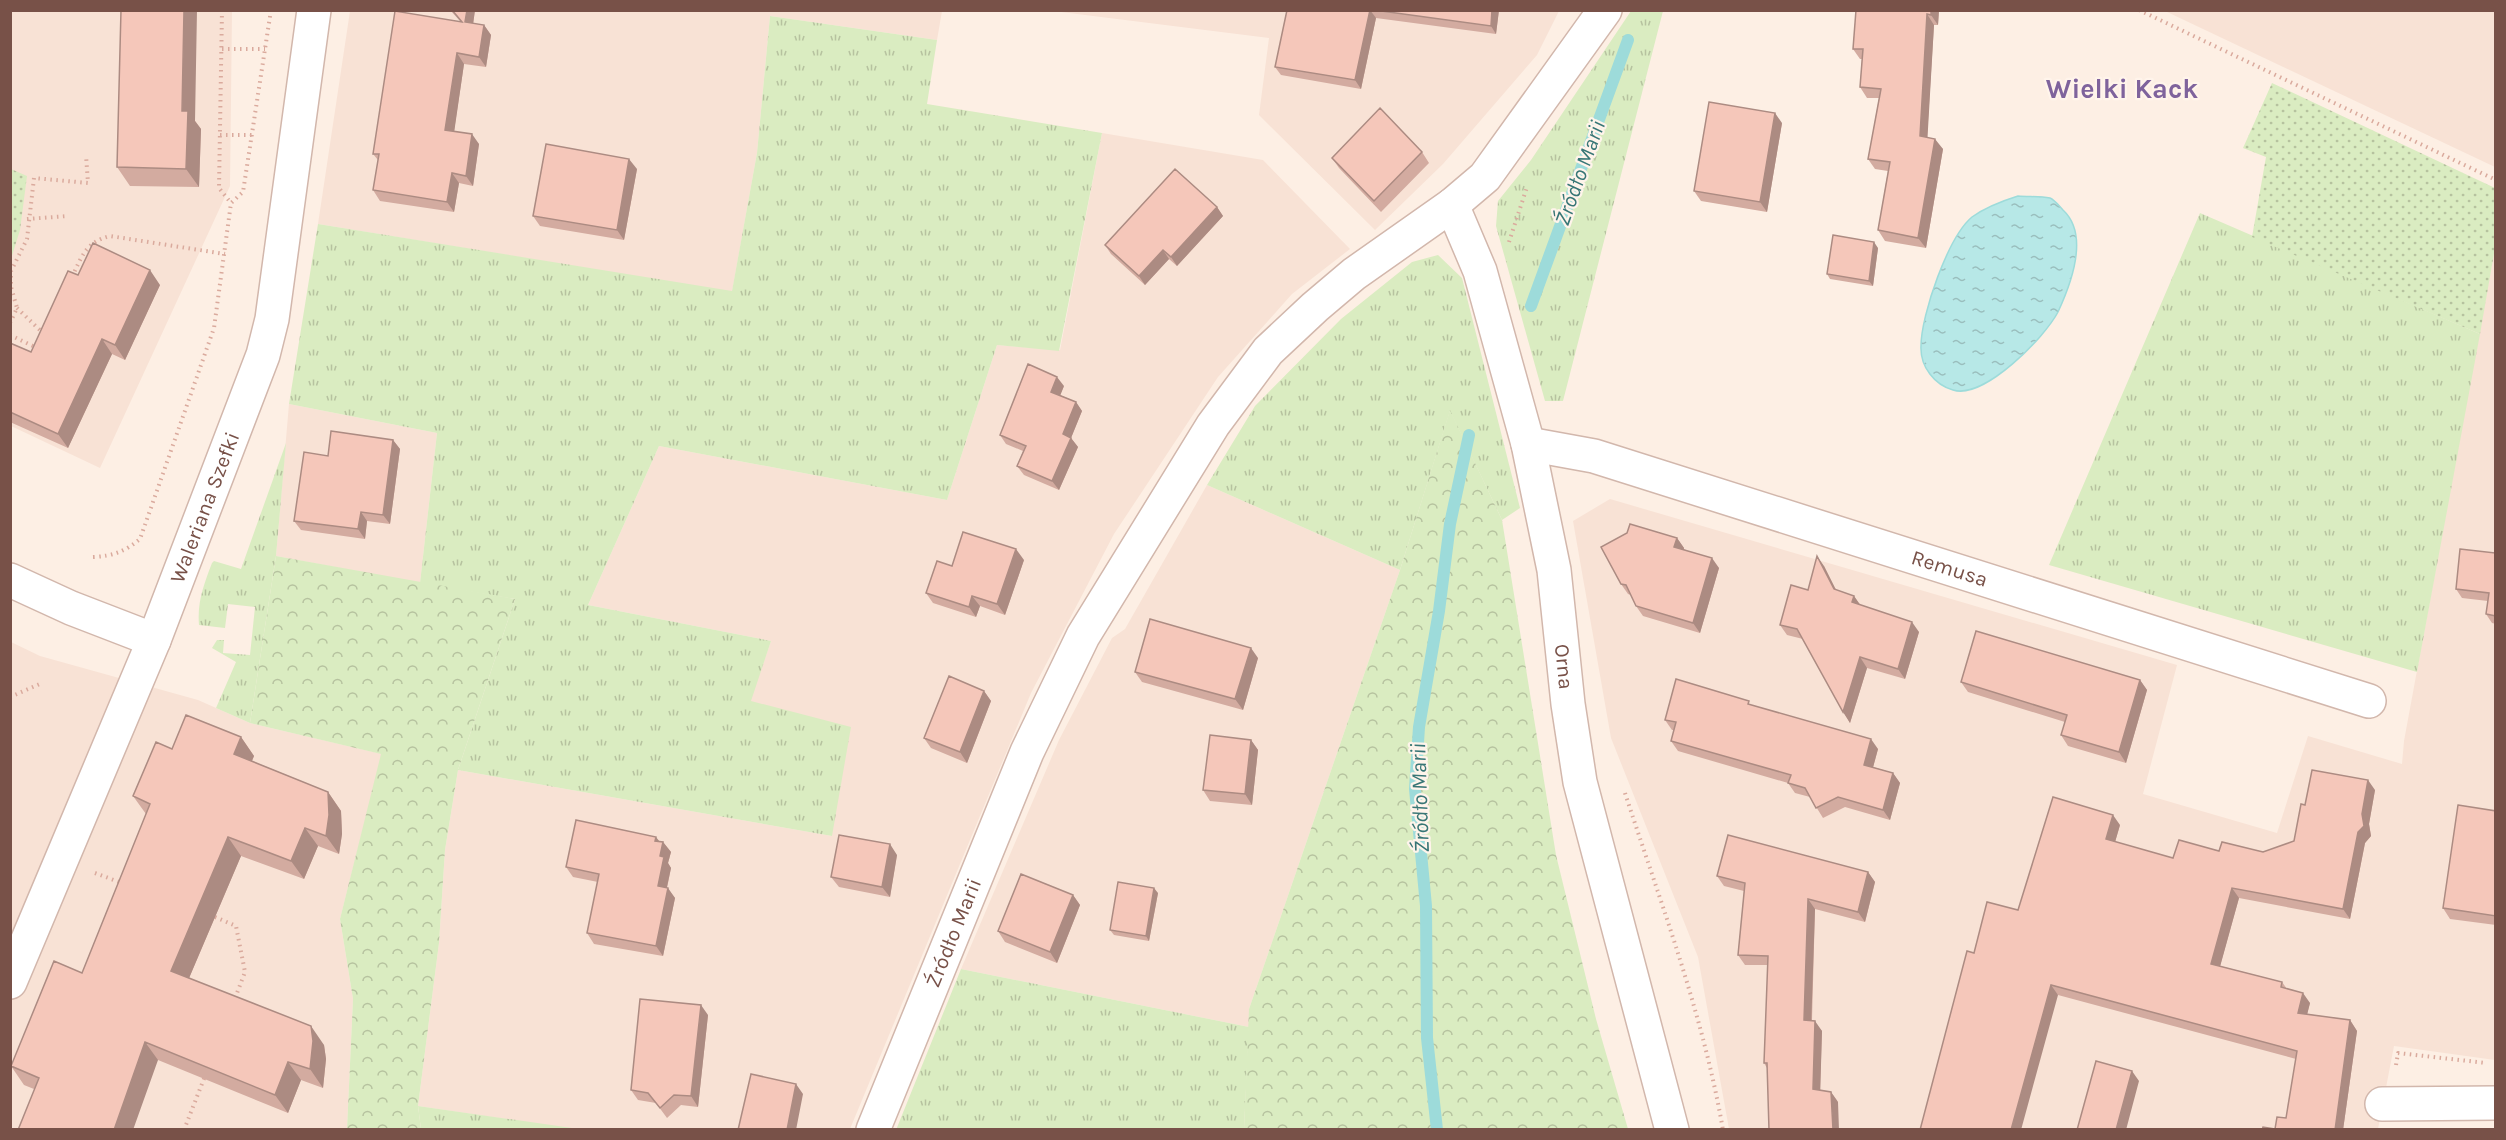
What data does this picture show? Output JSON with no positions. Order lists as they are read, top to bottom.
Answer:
{
  "streets": {
    "street": [
      "Waleriana Szefki",
      "Remusa",
      "Orna",
      "Źródło Marii"
    ]
  },
  "crossings": [
    ["Remusa", "Orna"],
    ["Orna", "Źródło Marii"]
  ],
  "districts": ["Wielki Kack"],
  "water": ["Źródło Marii"]
}
